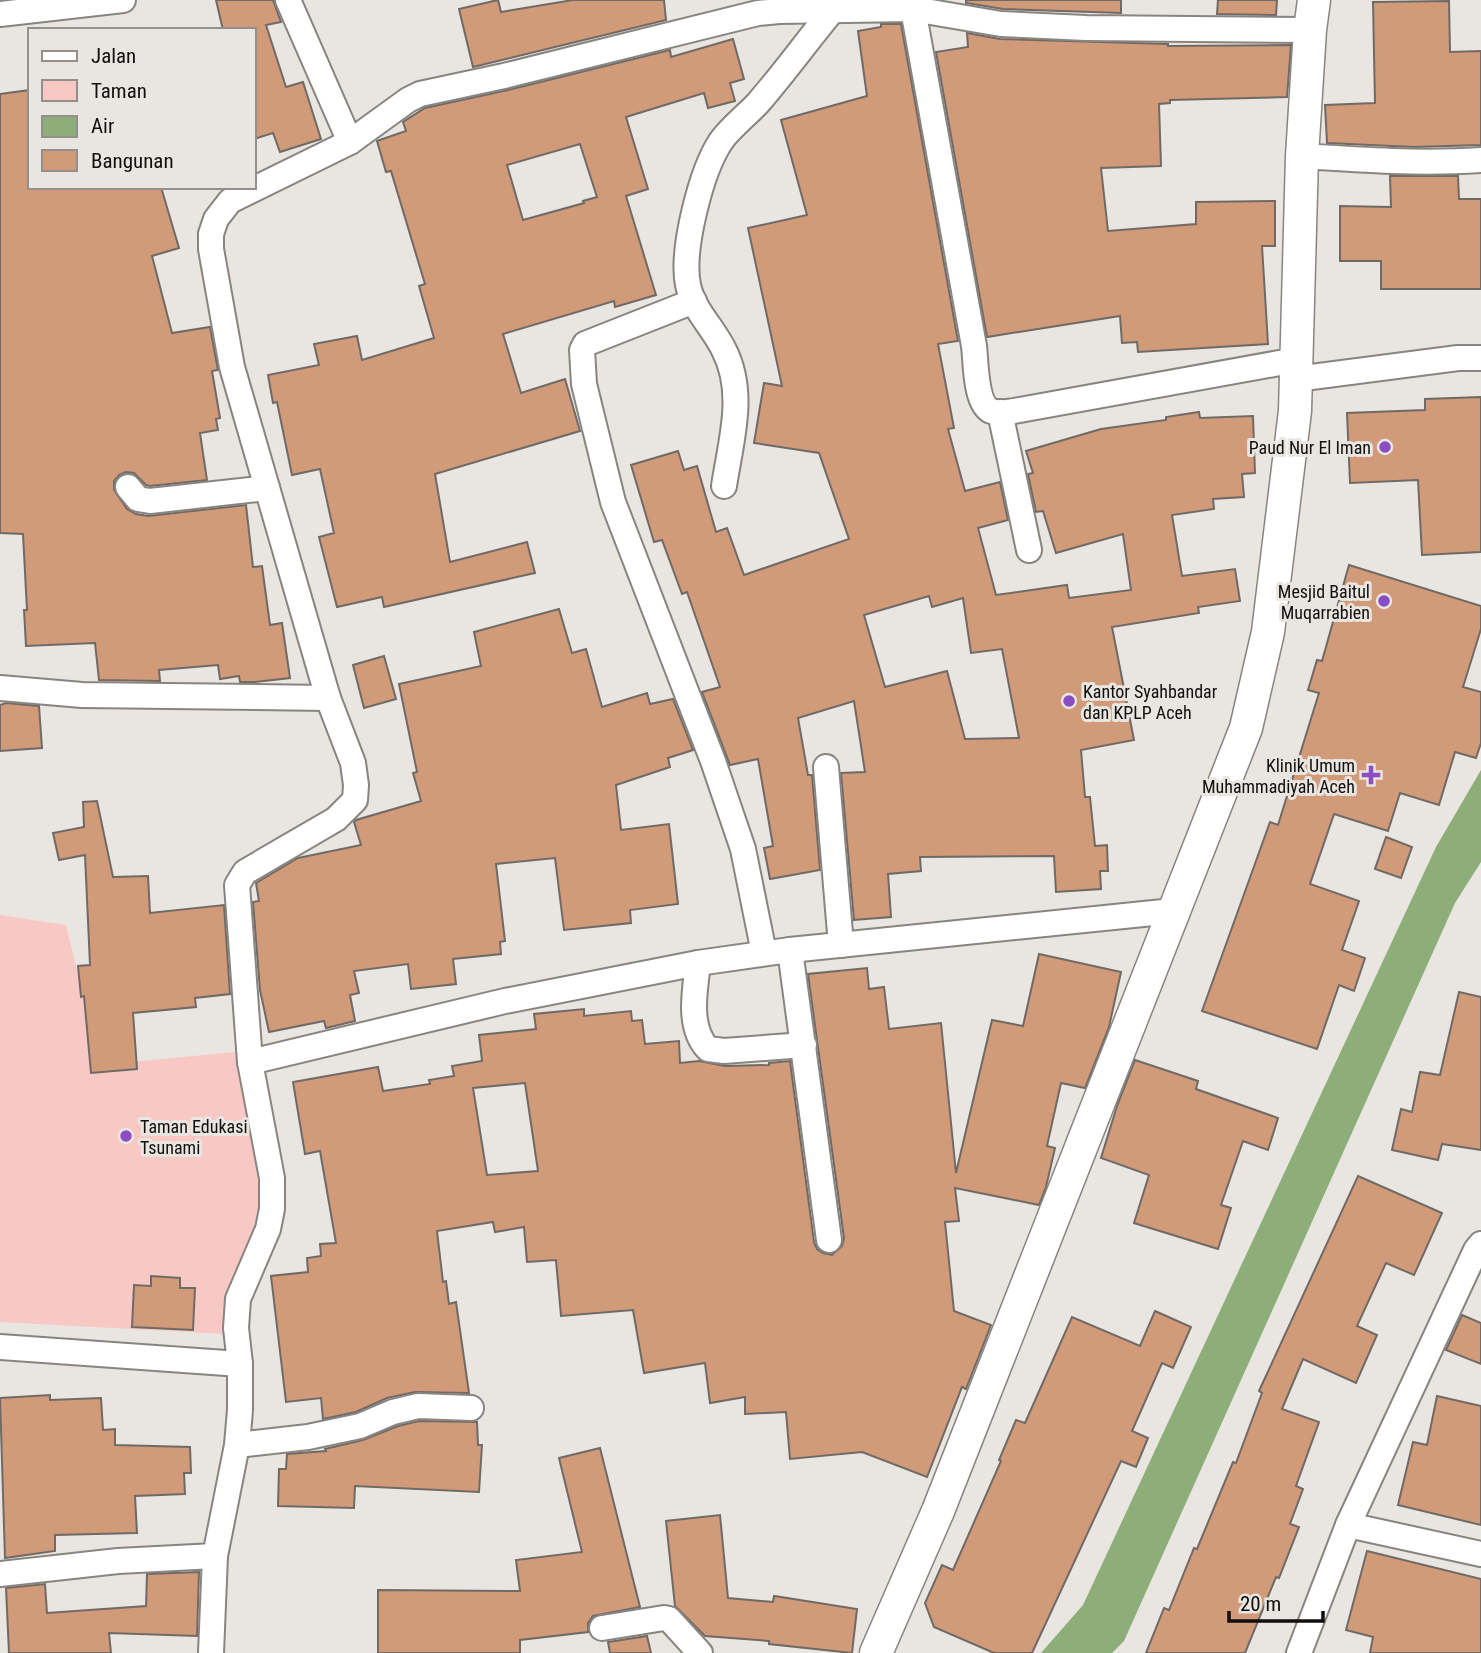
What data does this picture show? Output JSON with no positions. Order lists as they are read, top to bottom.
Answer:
{
  "places": {
    "other": [
      "Paud Nur El Iman",
      "Mesjid Baitul Muqarrabien",
      "Kantor Syahbandar dan KPLP Aceh",
      "Taman Edukasi Tsunami"
    ],
    "health": ["Klinik Umum Muhammadiyah Aceh"]
  },
  "legend": [
    "Jalan",
    "Taman",
    "Air",
    "Bangunan"
  ],
  "scale_bar": "20 m"
}
